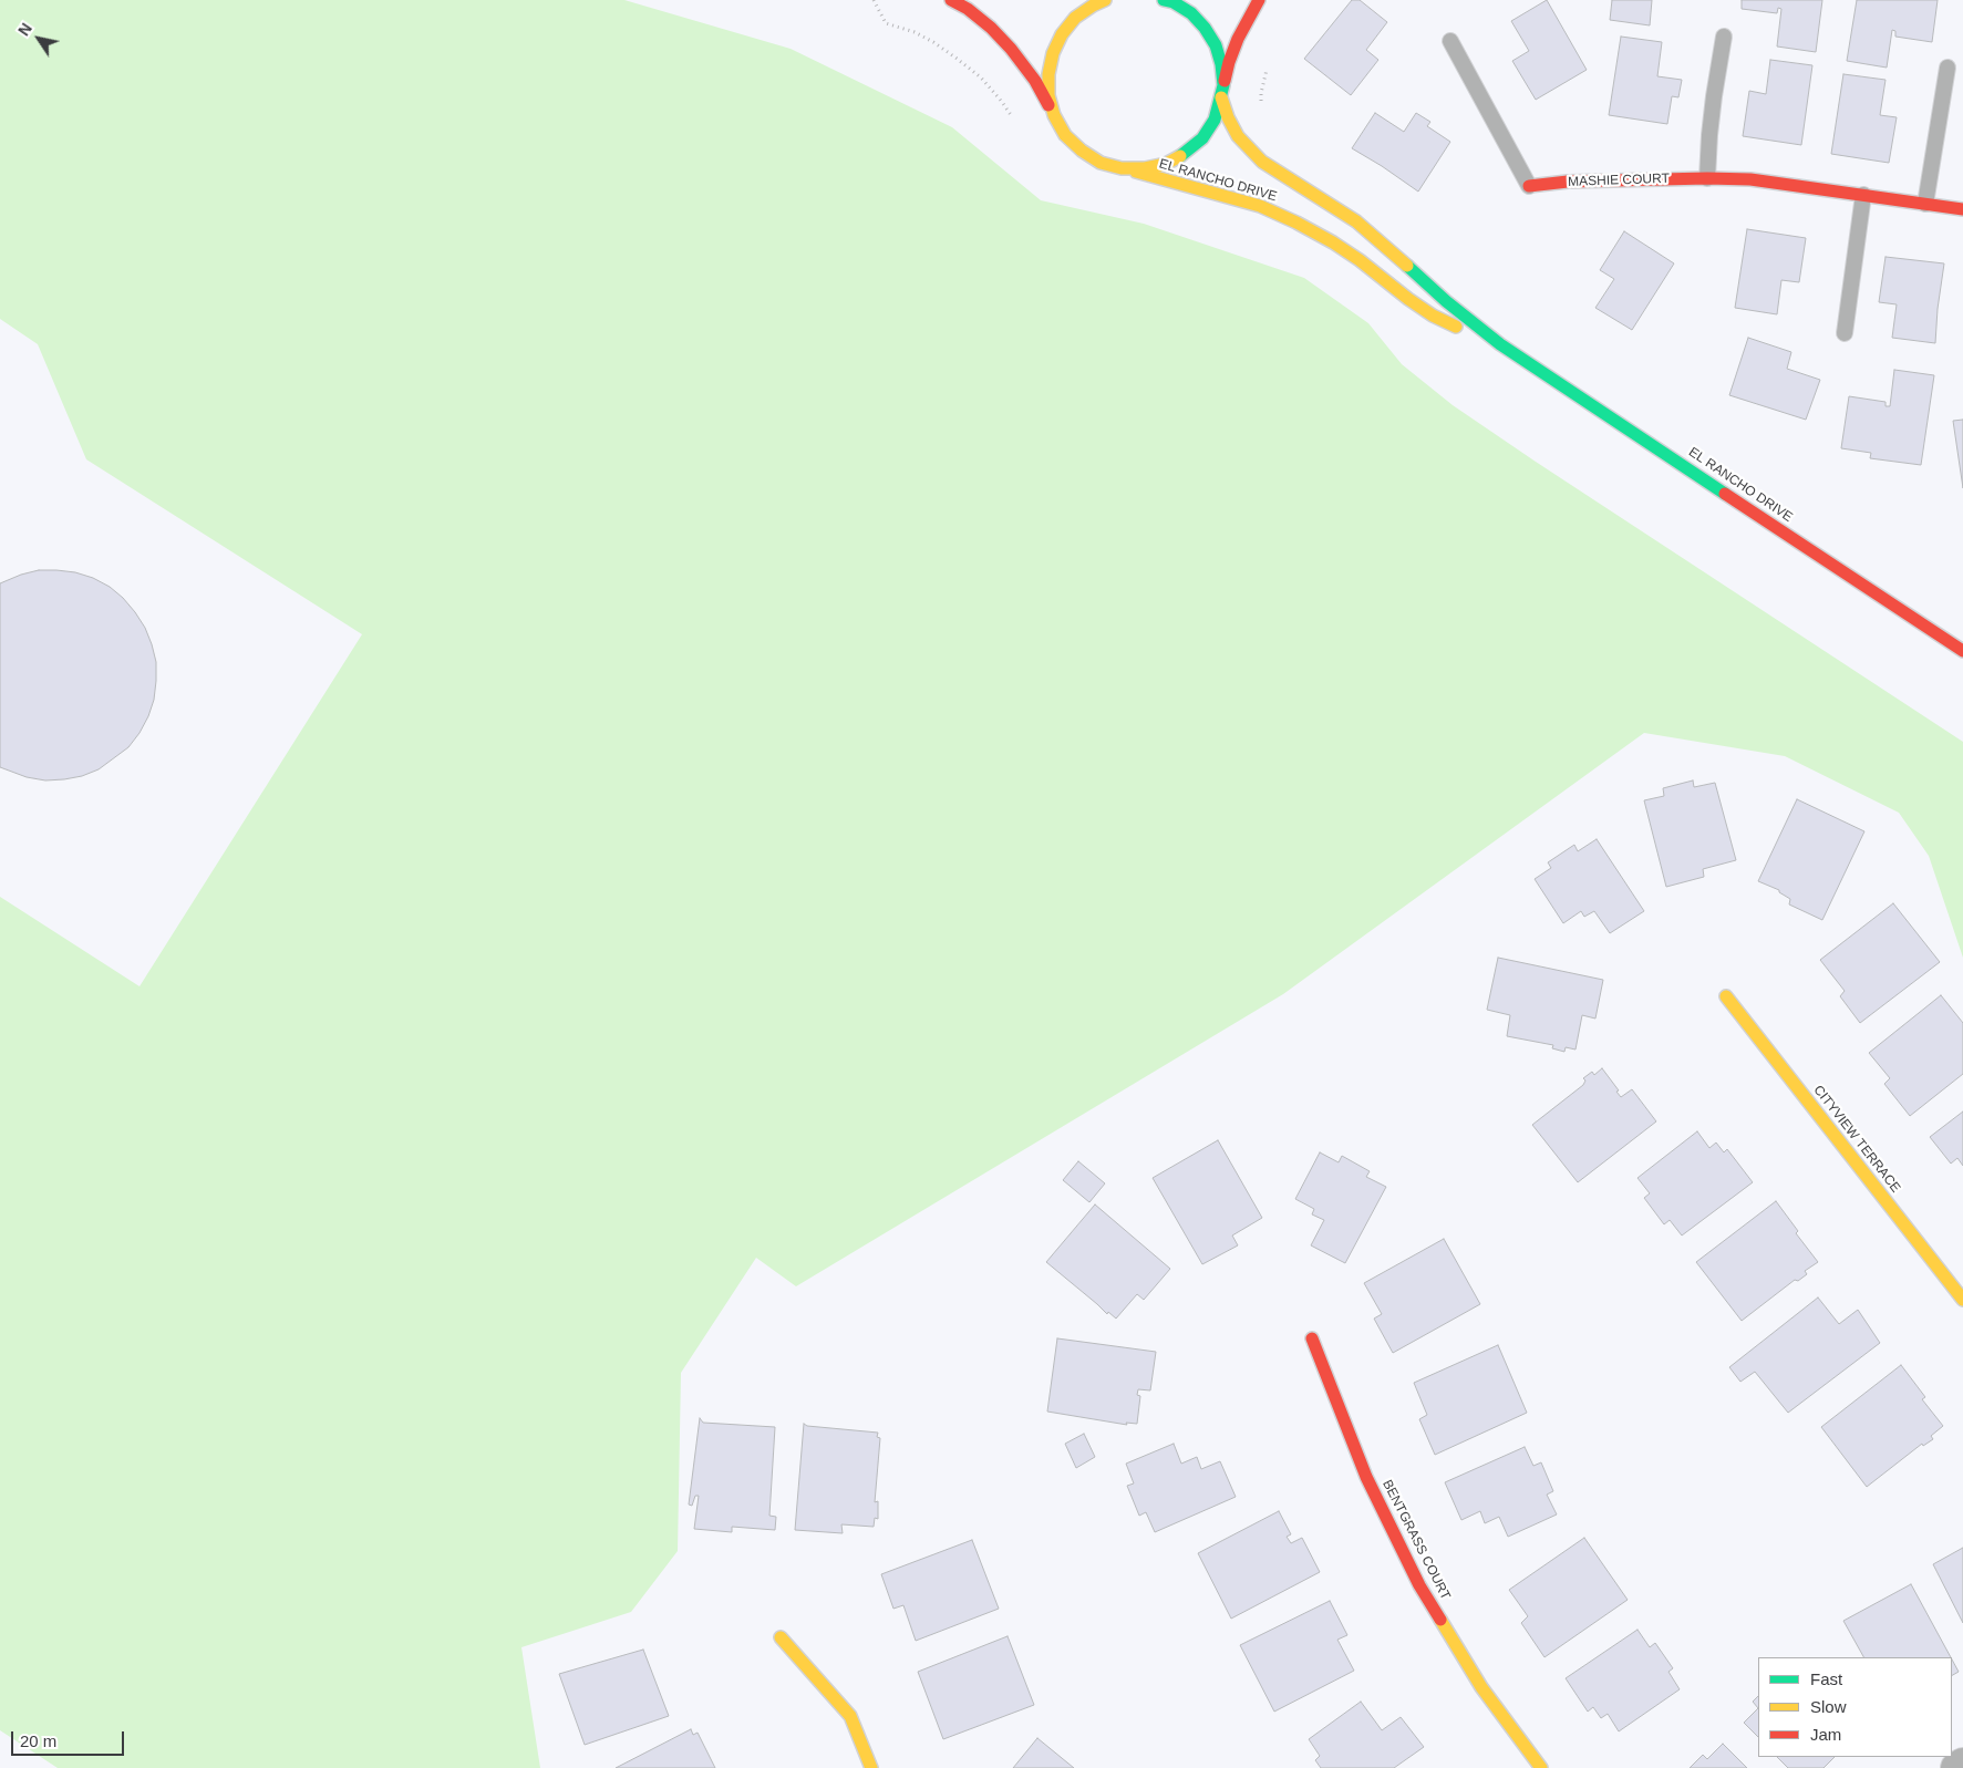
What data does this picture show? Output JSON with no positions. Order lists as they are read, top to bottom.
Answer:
{
  "streets": {
    "main road": [
      "EL RANCHO DRIVE",
      "MASHIE COURT",
      "CITYVIEW TERRACE",
      "BENTGRASS COURT"
    ]
  },
  "legend": ["Fast", "Slow", "Jam"],
  "scale_bar": "20 m",
  "north": "top left"
}
